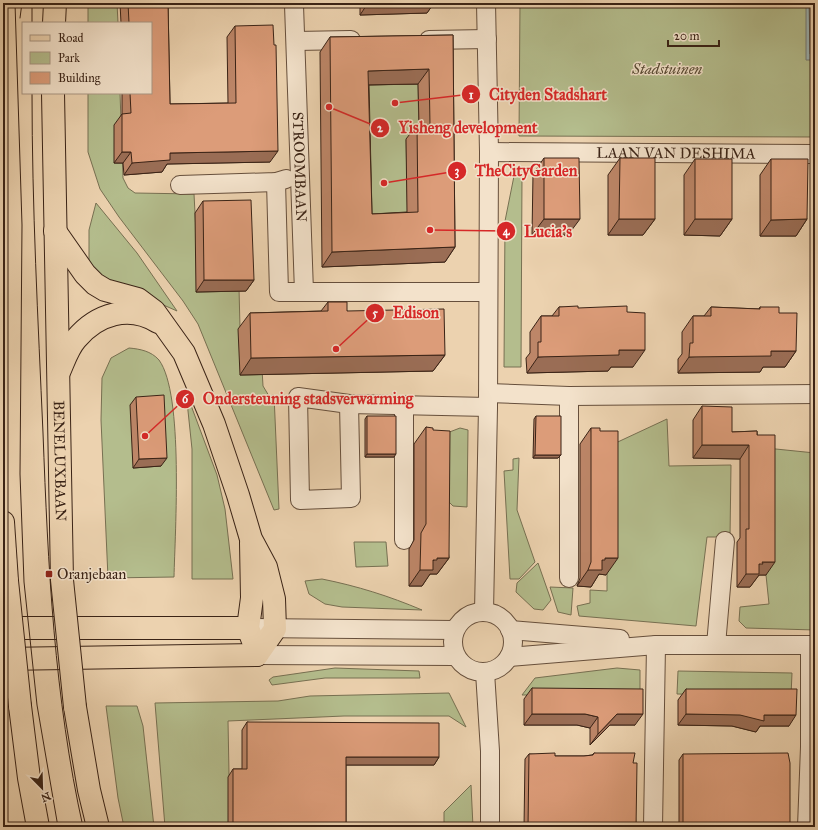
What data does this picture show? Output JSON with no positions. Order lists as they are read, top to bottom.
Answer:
{
  "streets": {
    "main road": ["BENELUXBAAN"],
    "street": ["LAAN VAN DESHIMA", "STROOMBAAN"]
  },
  "parks": ["Stadstuinen"],
  "places": {
    "other": [
      "Cityden Stadshart",
      "Yisheng development",
      "TheCityGarden",
      "Lucia's",
      "Edison",
      "Ondersteuning stadsverwarming"
    ],
    "transit": ["Oranjebaan"]
  },
  "legend": ["Road", "Park", "Building"],
  "scale_bar": "20 m",
  "north": "bottom right"
}
